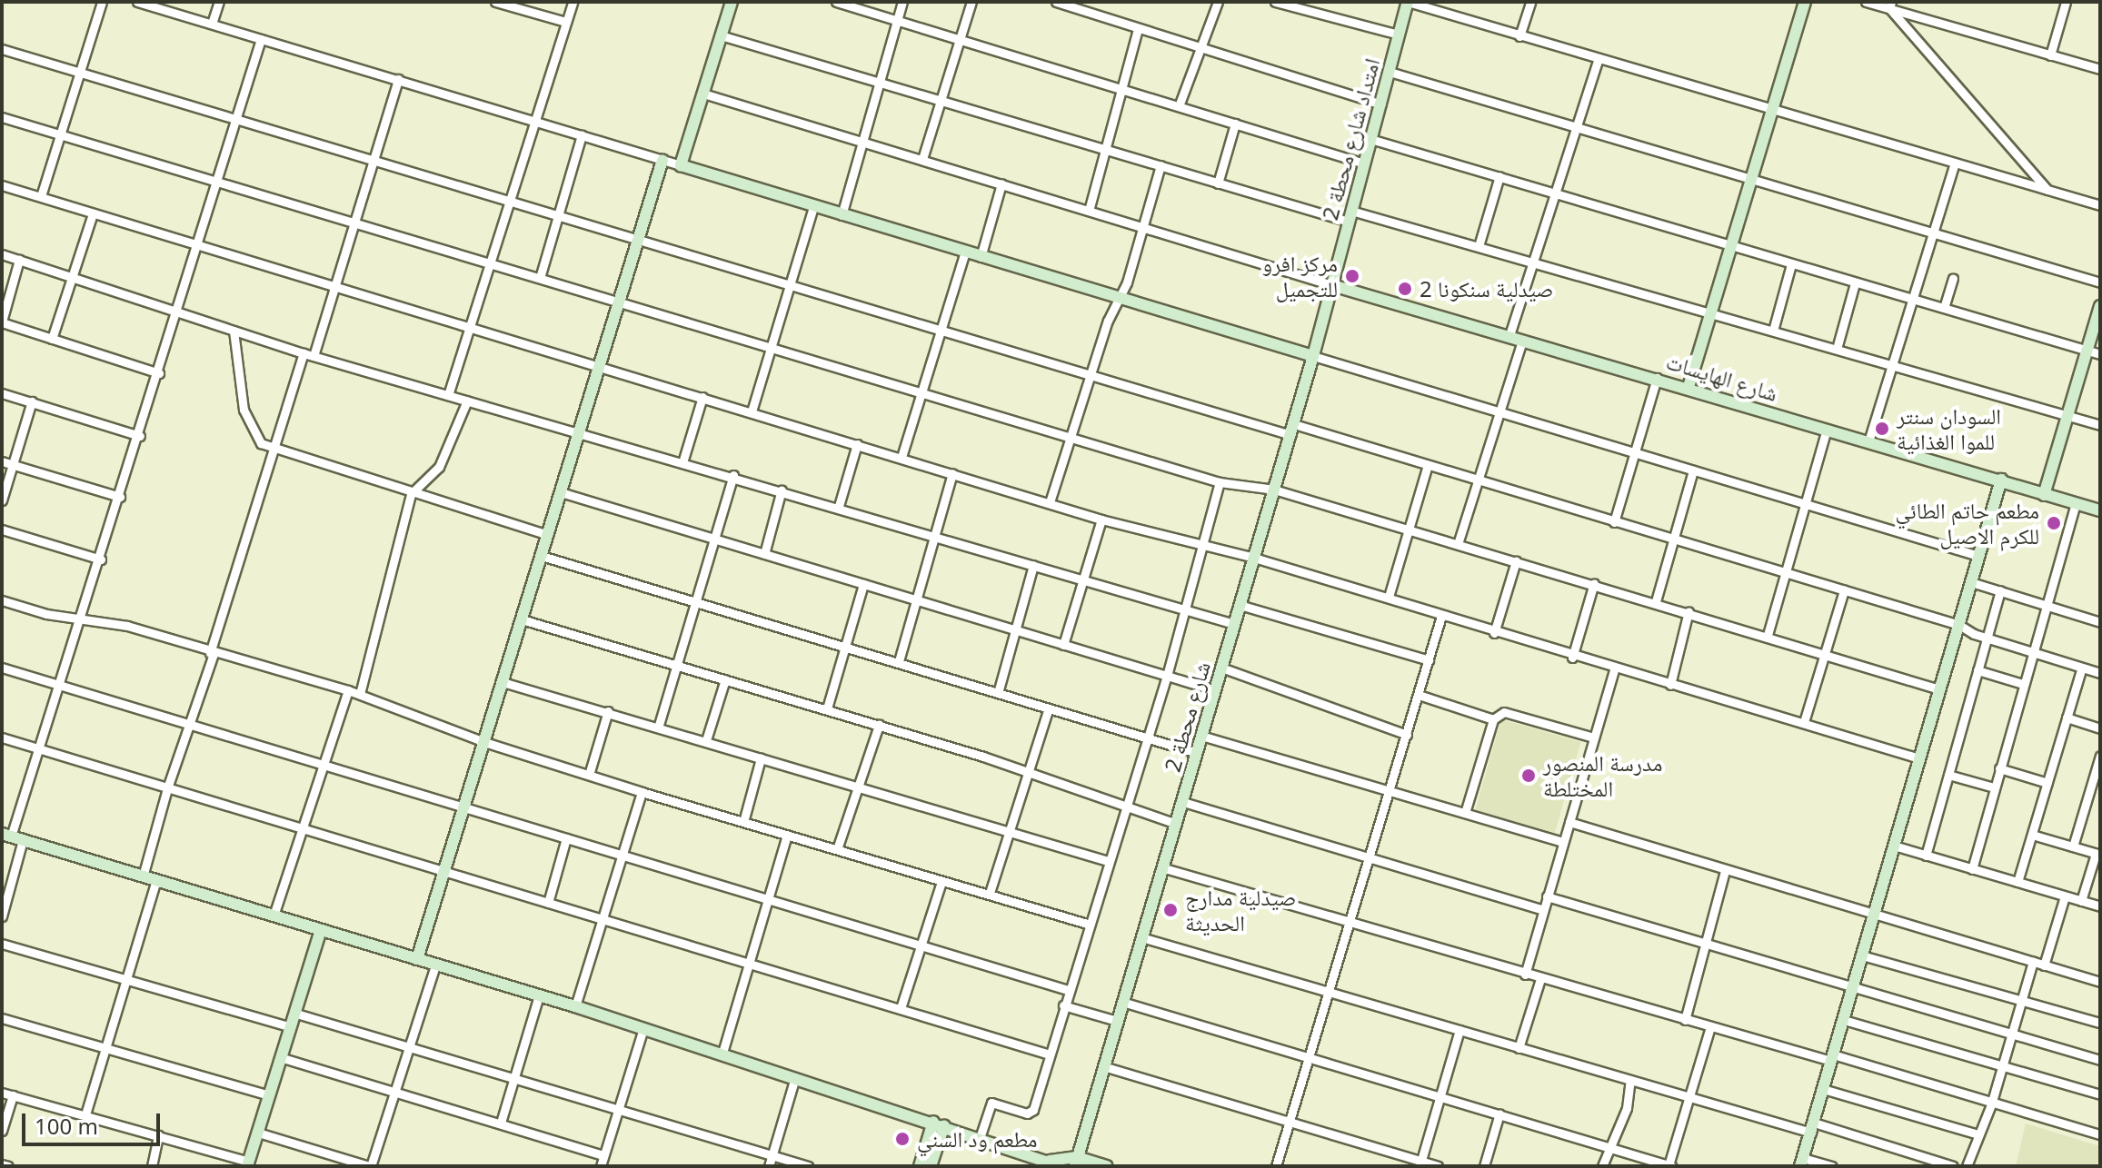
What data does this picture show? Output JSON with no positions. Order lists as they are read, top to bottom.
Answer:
{
  "streets": {
    "street": ["امتداد شارع محطة 2", "شارع الهايسات", "شارع محطة 2"]
  },
  "crossings": [
    ["امتداد شارع محطة 2", "شارع الهايسات"],
    ["امتداد شارع محطة 2", "شارع محطة 2"],
    ["شارع الهايسات", "شارع محطة 2"]
  ],
  "places": [
    "مركز افرو للتجميل",
    "صيدلية سنكونا 2",
    "السودان سنتر للموا الغذائية",
    "مطعم حاتم الطائي للكرم الاصيل",
    "مدرسة المنصور المختلطة",
    "صيدلية مدارج الحديثة",
    "مطعم ود السني"
  ],
  "scale_bar": "100 m"
}
